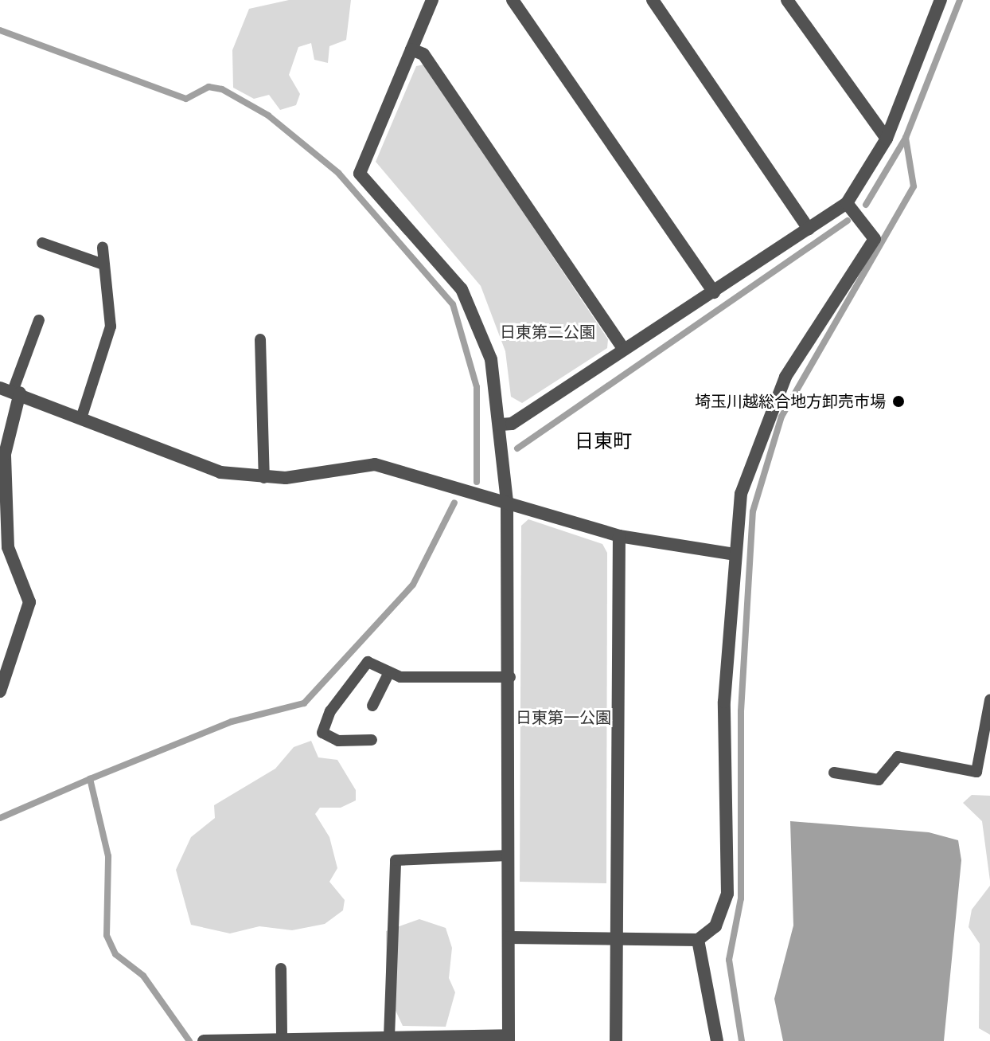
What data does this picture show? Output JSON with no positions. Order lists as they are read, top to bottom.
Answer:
{
  "districts": ["日東町"],
  "parks": ["日東第二公園", "日東第一公園"],
  "places": ["埼玉川越総合地方卸売市場"]
}
